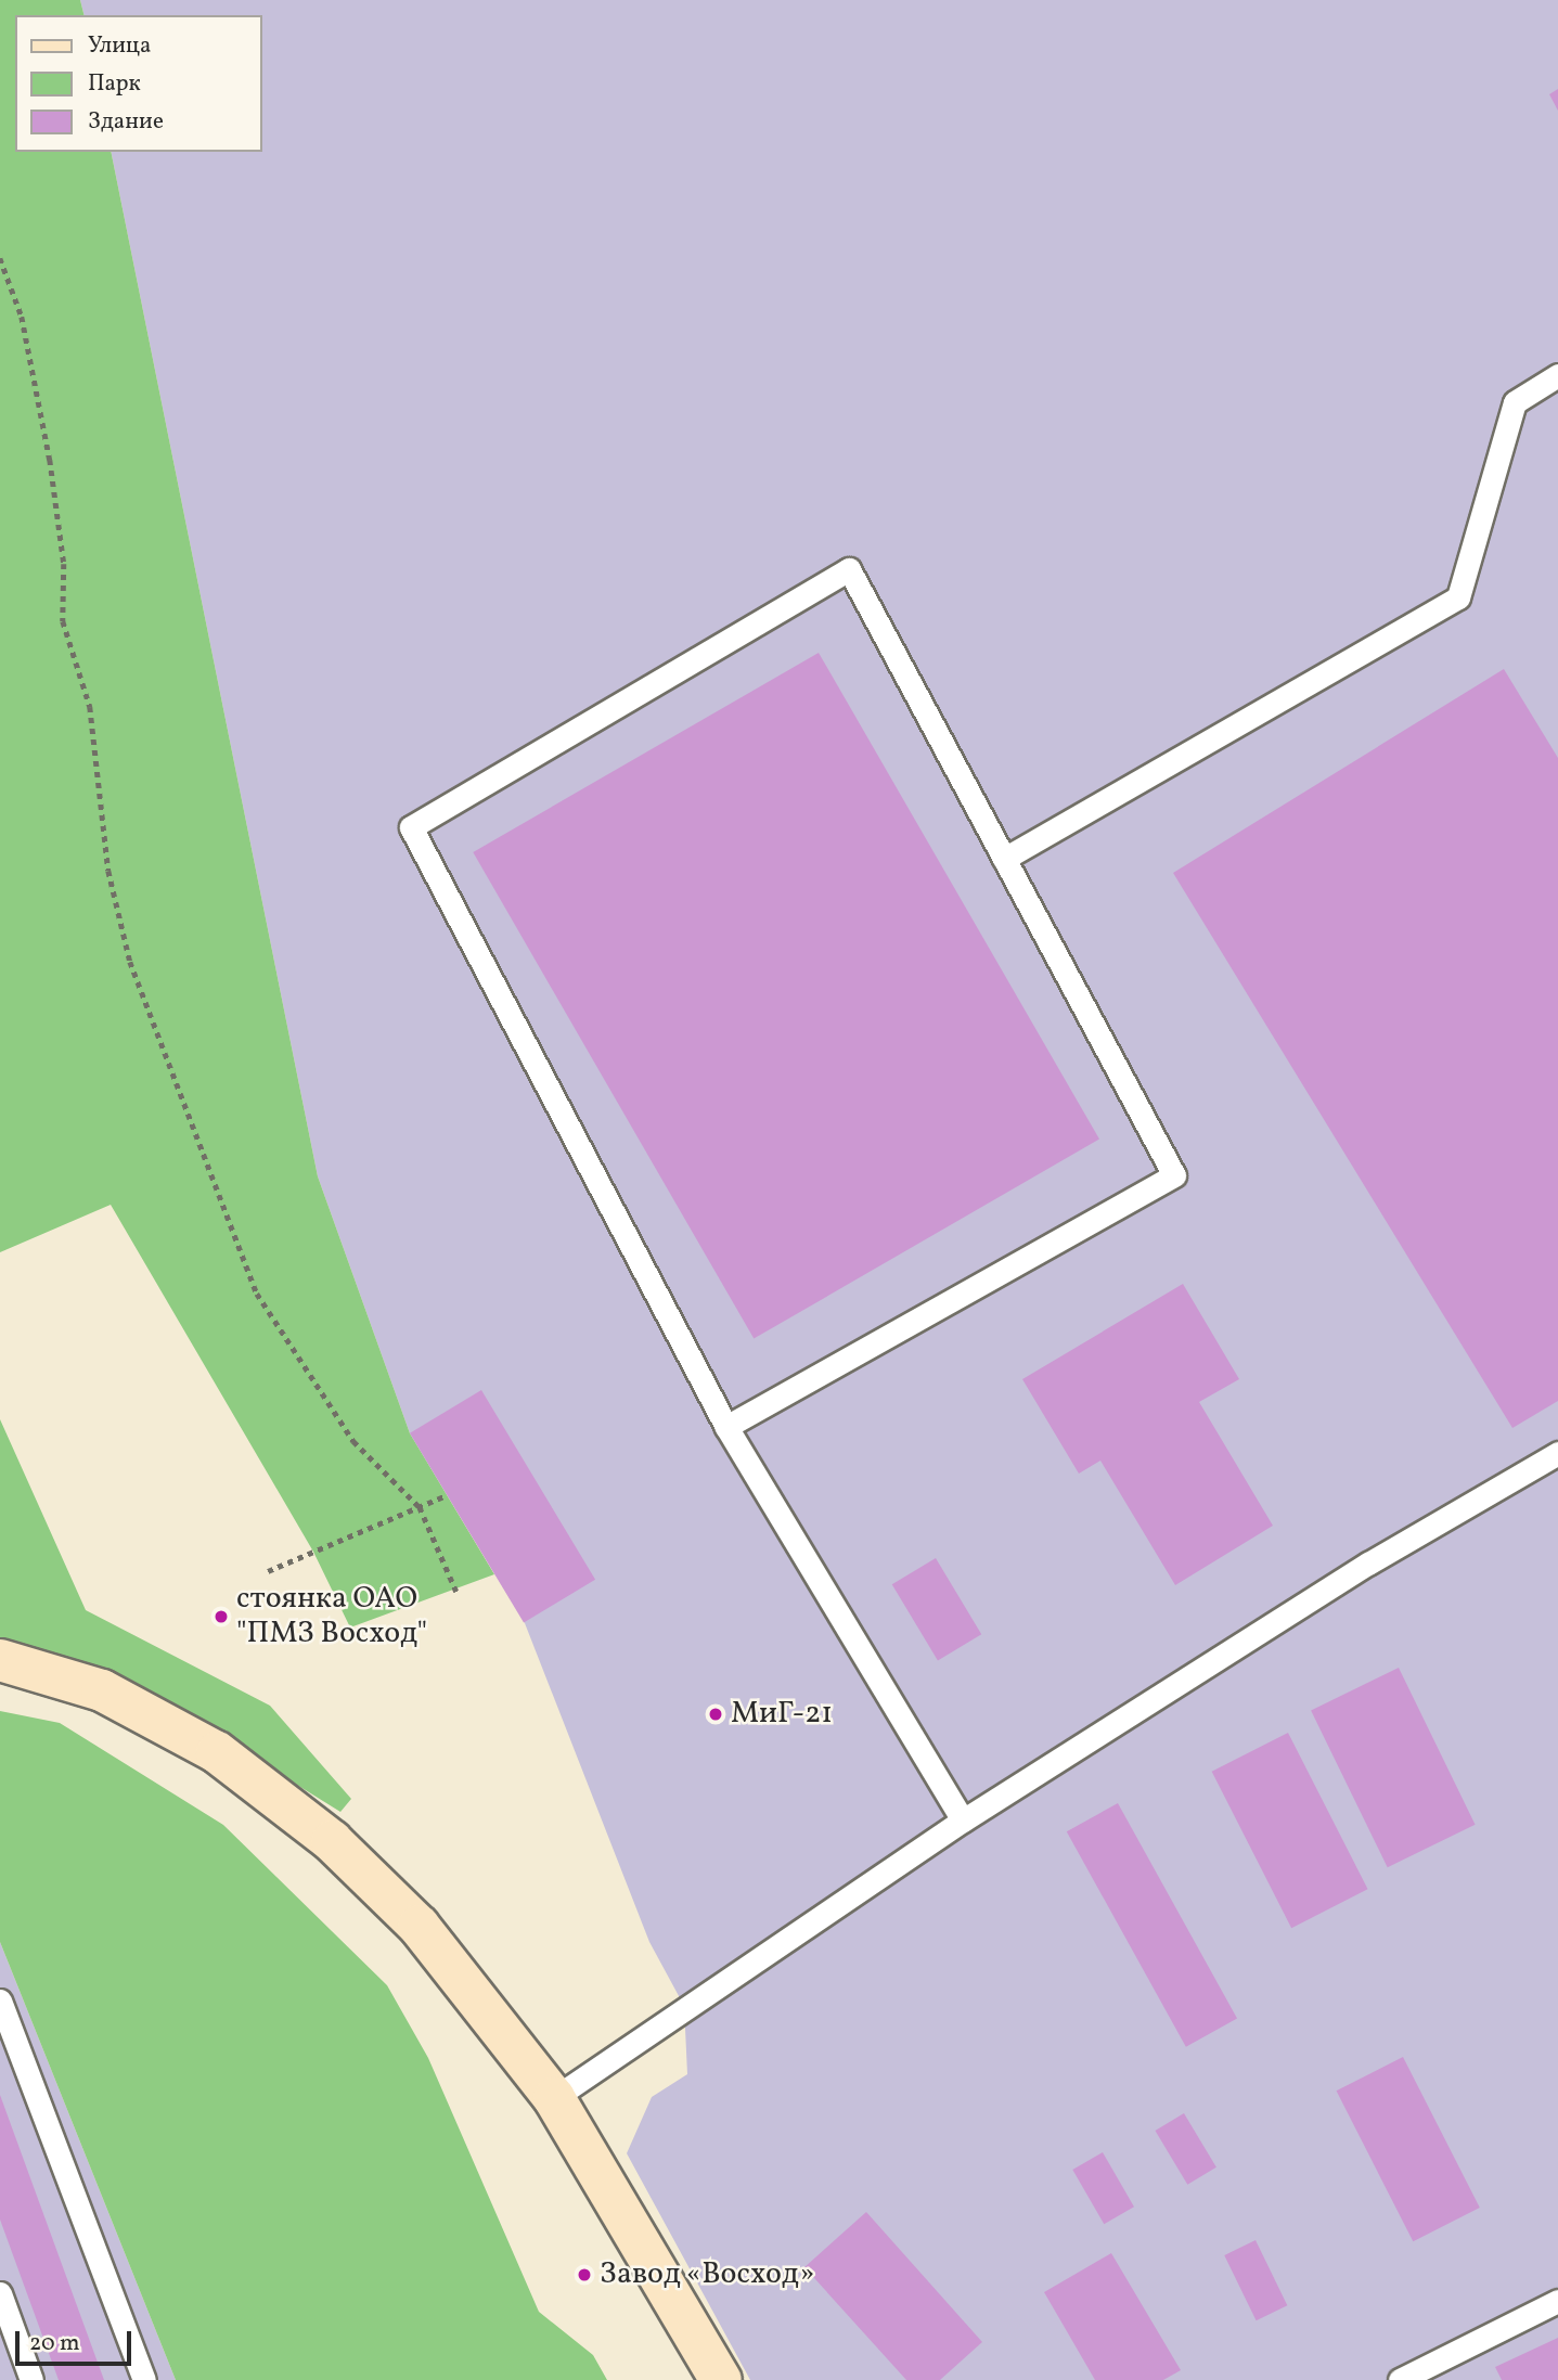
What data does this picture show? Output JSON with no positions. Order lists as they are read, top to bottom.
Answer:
{
  "places": ["стоянка ОАО \"ПМЗ Восход\"", "МиГ-21", "Завод «Восход»"],
  "legend": ["Улица", "Парк", "Здание"],
  "scale_bar": "20 m"
}
